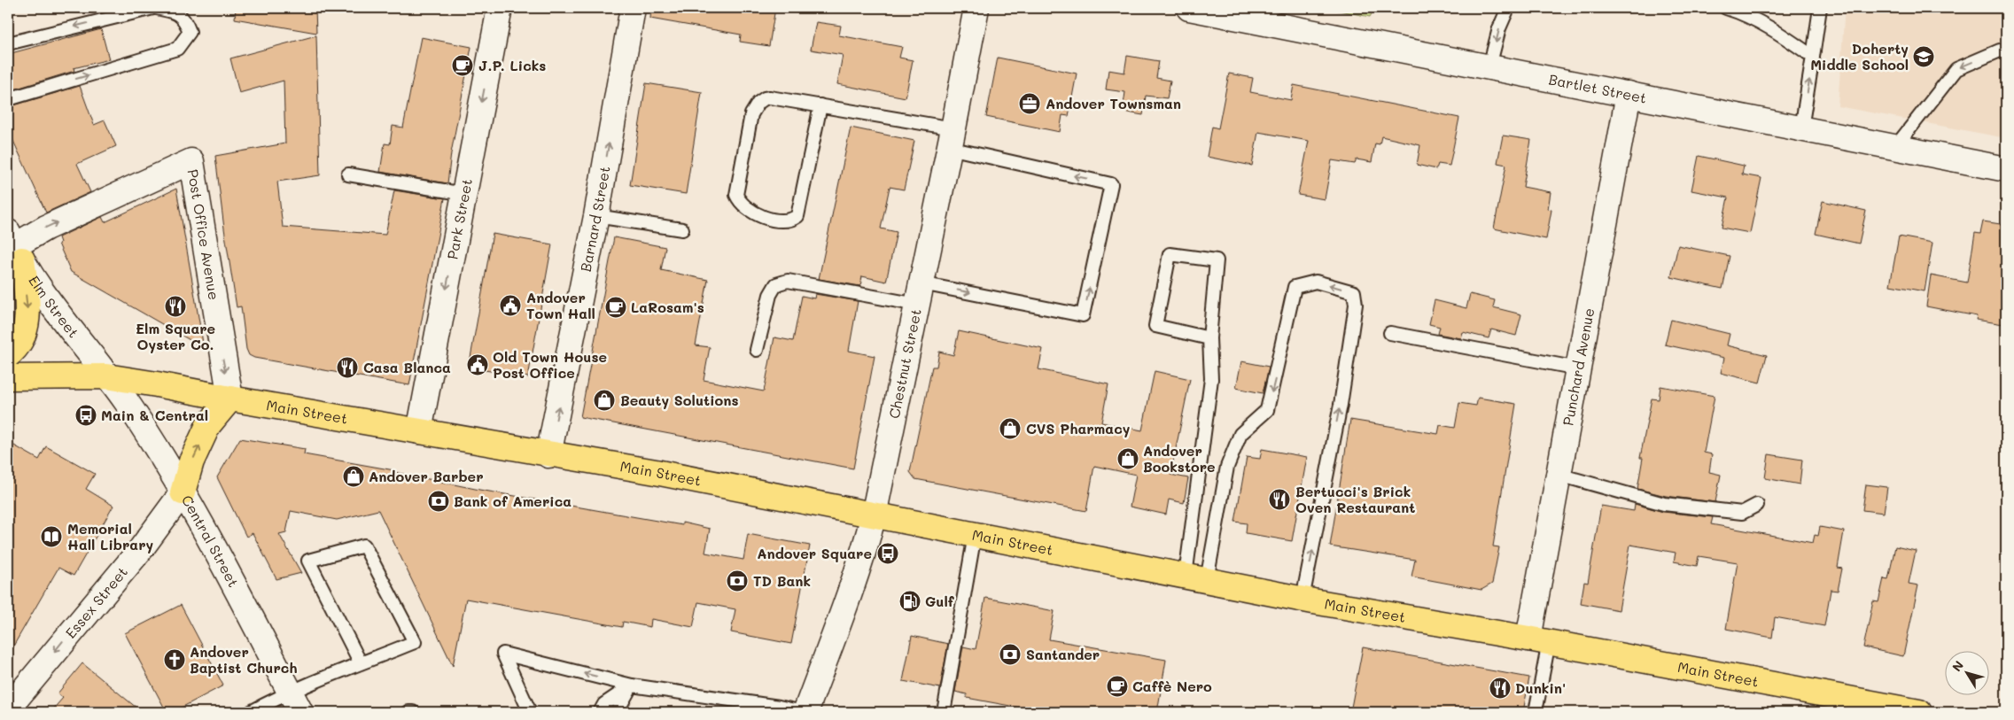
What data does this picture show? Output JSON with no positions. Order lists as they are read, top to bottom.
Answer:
{
  "streets": {
    "main road": ["Main Street"],
    "street": [
      "Bartlet Street",
      "Barnard Street",
      "Park Street",
      "Post Office Avenue",
      "Elm Street",
      "Chestnut Street",
      "Punchard Avenue",
      "Central Street",
      "Essex Street"
    ]
  },
  "crossings": [
    ["Bartlet Street", "Punchard Avenue"],
    ["Barnard Street", "Main Street"],
    ["Park Street", "Main Street"],
    ["Post Office Avenue", "Elm Street"],
    ["Post Office Avenue", "Main Street"],
    ["Elm Street", "Main Street"],
    ["Elm Street", "Central Street"],
    ["Chestnut Street", "Main Street"],
    ["Punchard Avenue", "Main Street"],
    ["Main Street", "Central Street"],
    ["Central Street", "Essex Street"]
  ],
  "one_way": ["Barnard Street", "Park Street", "Essex Street"],
  "places": {
    "school or university": ["Doherty Middle School"],
    "cafe": ["J.P. Licks", "LaRosam's", "Caffè Nero"],
    "office": ["Andover Townsman"],
    "public building": ["Andover Town Hall", "Old Town House Post Office"],
    "restaurant": [
      "Elm Square Oyster Co.",
      "Casa Blanca",
      "Bertucci's Brick Oven Restaurant",
      "Dunkin'"
    ],
    "shop": [
      "Beauty Solutions",
      "CVS Pharmacy",
      "Andover Bookstore",
      "Andover Barber"
    ],
    "bus stop": ["Main & Central", "Andover Square"],
    "bank": ["Bank of America", "TD Bank", "Santander"],
    "library": ["Memorial Hall Library"],
    "fuel station": ["Gulf"],
    "church": ["Andover Baptist Church"]
  },
  "north": "top left"
}
